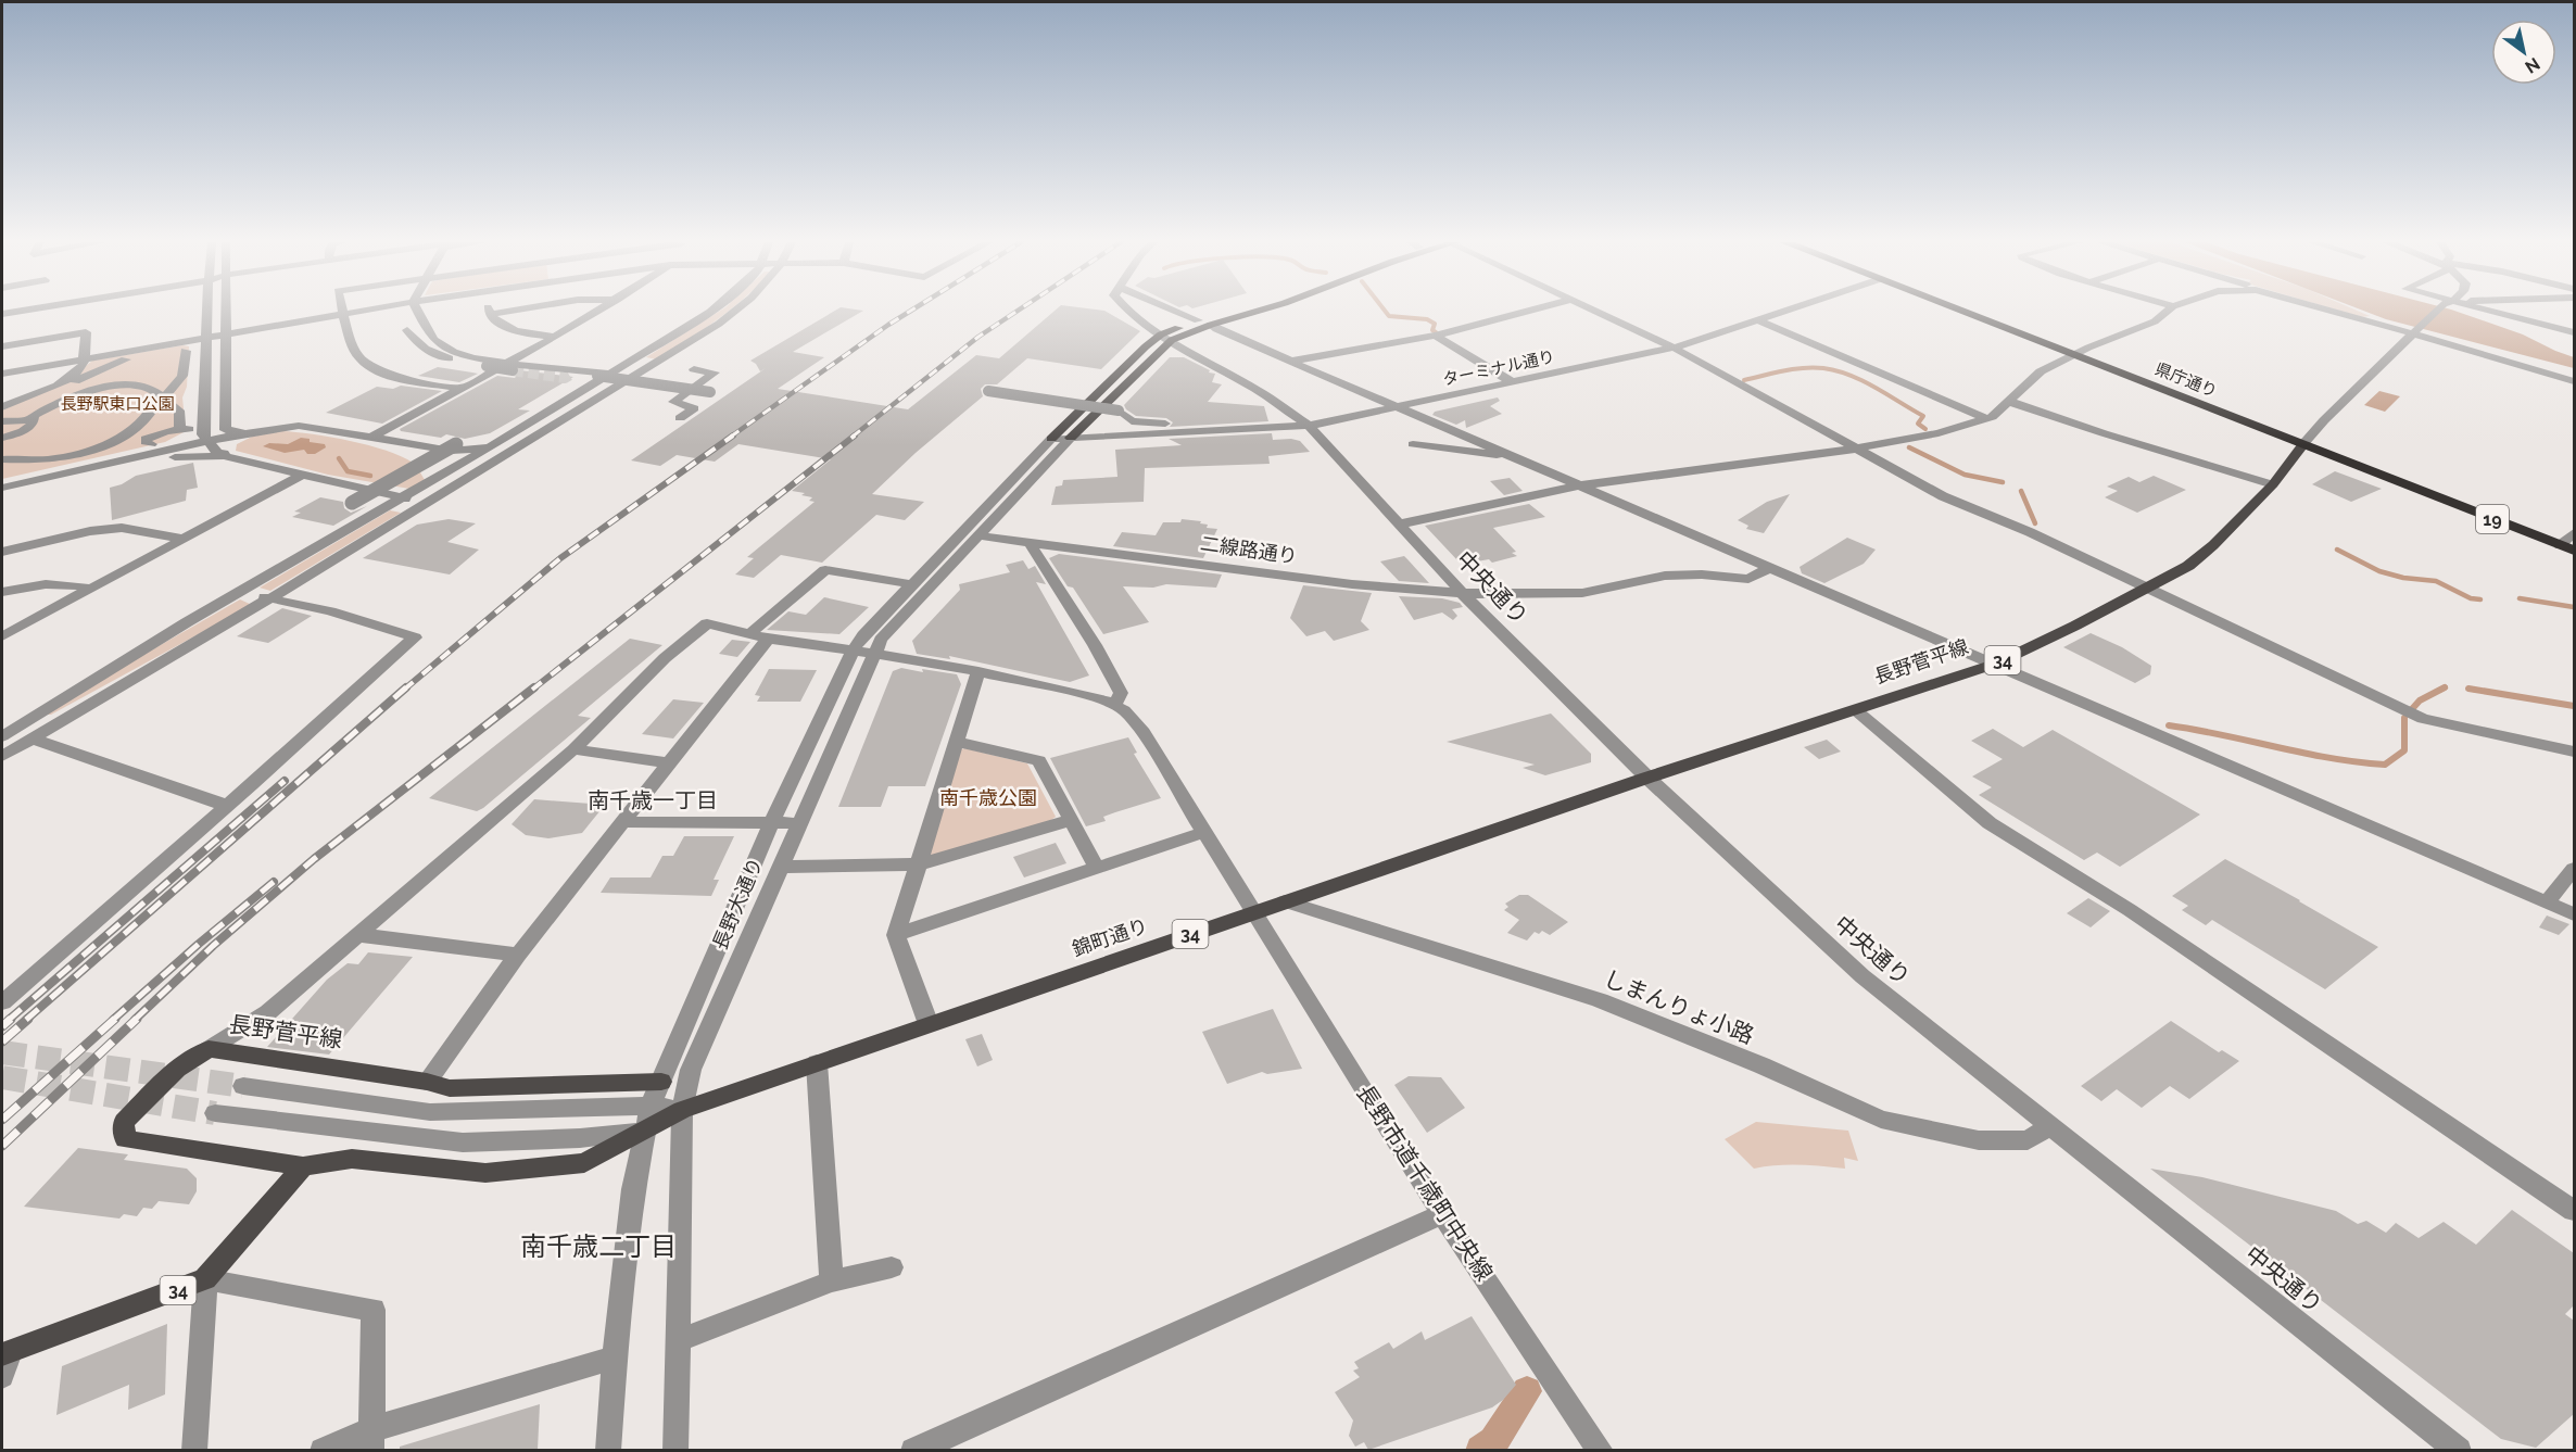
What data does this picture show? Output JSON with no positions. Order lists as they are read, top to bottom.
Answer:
{
  "streets": {
    "highway": ["県庁通り", "19"],
    "main road": ["34", "長野菅平線", "錦町通り"],
    "street": [
      "ターミナル通り",
      "二線路通り",
      "中央通り",
      "長野大通り",
      "しまんりょ小路",
      "長野市道千歳町中央線"
    ]
  },
  "crossings": [
    ["ターミナル通り", "中央通り"],
    ["ターミナル通り", "長野大通り"],
    ["県庁通り", "長野菅平線"],
    ["二線路通り", "中央通り"],
    ["二線路通り", "長野大通り"],
    ["中央通り", "長野菅平線"],
    ["中央通り", "錦町通り"],
    ["中央通り", "しまんりょ小路"],
    ["34", "長野菅平線"],
    ["長野菅平線", "長野大通り"],
    ["長野菅平線", "錦町通り"],
    ["錦町通り", "しまんりょ小路"],
    ["錦町通り", "長野市道千歳町中央線"]
  ],
  "districts": ["南千歳一丁目", "南千歳二丁目"],
  "parks": ["長野駅東口公園", "南千歳公園"],
  "north": "bottom right"
}
